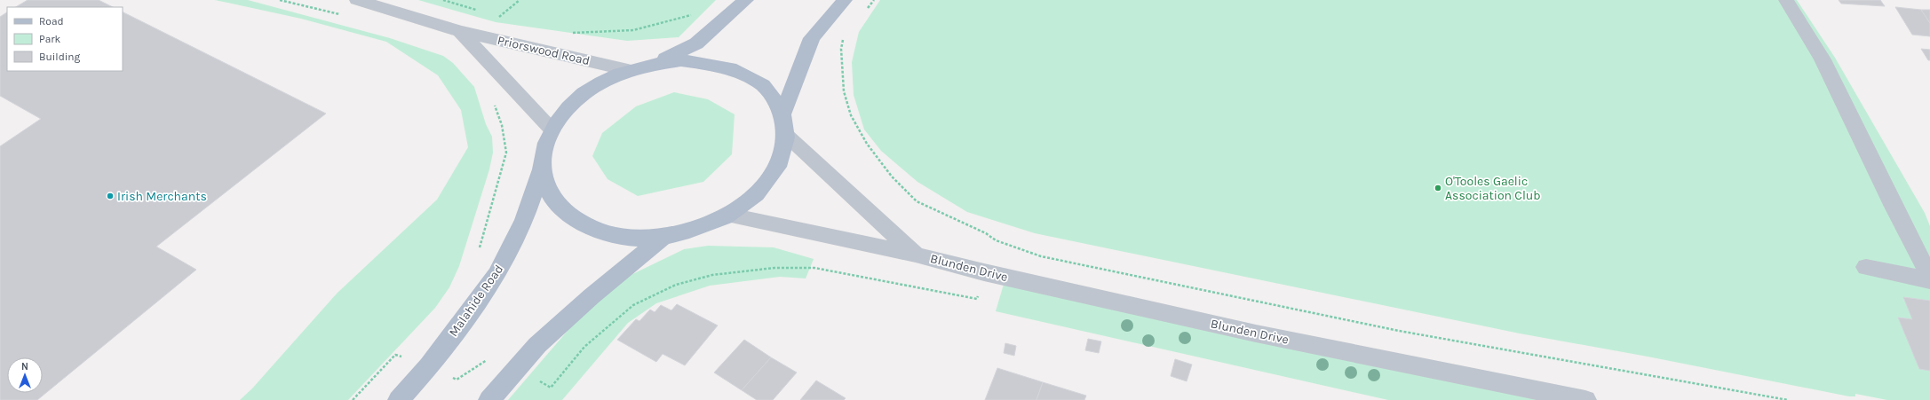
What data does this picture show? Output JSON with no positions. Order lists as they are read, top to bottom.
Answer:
{
  "streets": {
    "main road": ["Malahide Road"],
    "street": ["Priorswood Road", "Blunden Drive"]
  },
  "places": ["O'Tooles Gaelic Association Club", "Irish Merchants"],
  "legend": ["Road", "Park", "Building"],
  "north": "top"
}
